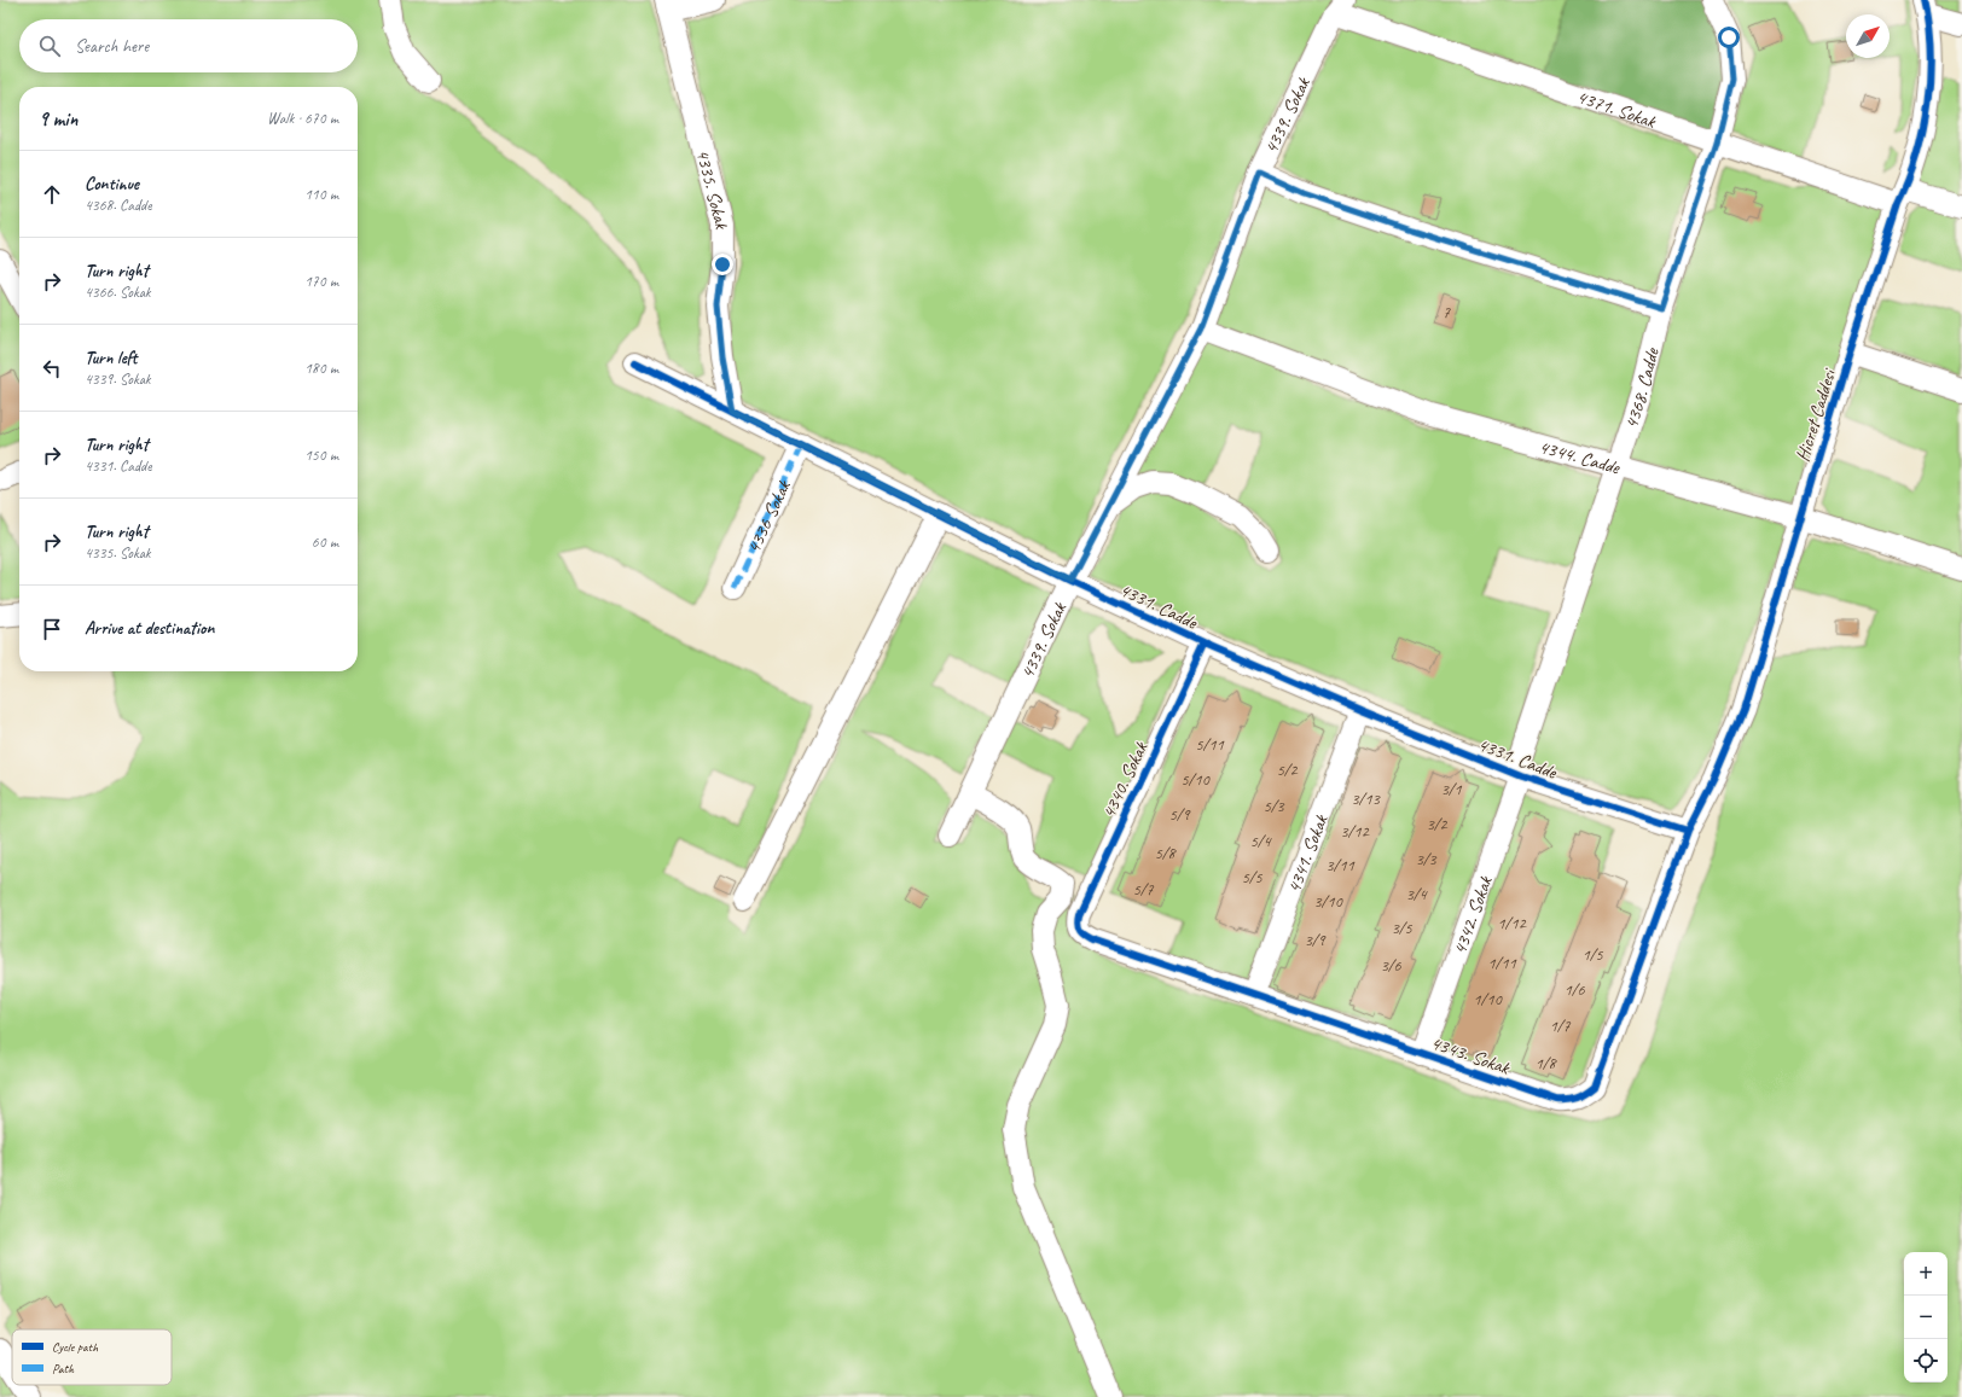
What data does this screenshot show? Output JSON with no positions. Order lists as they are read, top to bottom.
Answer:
{
  "streets": {
    "street": [
      "4371. Sokak",
      "4339. Sokak",
      "4335. Sokak",
      "4368. Cadde",
      "Hicret Caddesi",
      "4344. Cadde",
      "4336 Sokak",
      "4331. Cadde",
      "4340. Sokak",
      "4341. Sokak",
      "4342. Sokak",
      "4343. Sokak"
    ]
  },
  "crossings": [
    ["4371. Sokak", "4339. Sokak"],
    ["4371. Sokak", "4368. Cadde"],
    ["4371. Sokak", "Hicret Caddesi"],
    ["4339. Sokak", "4344. Cadde"],
    ["4339. Sokak", "4331. Cadde"],
    ["4335. Sokak", "4331. Cadde"],
    ["4368. Cadde", "4344. Cadde"],
    ["4368. Cadde", "4331. Cadde"],
    ["4368. Cadde", "4342. Sokak"],
    ["Hicret Caddesi", "4344. Cadde"],
    ["Hicret Caddesi", "4331. Cadde"],
    ["Hicret Caddesi", "4343. Sokak"],
    ["4336 Sokak", "4331. Cadde"],
    ["4331. Cadde", "4340. Sokak"],
    ["4331. Cadde", "4341. Sokak"],
    ["4331. Cadde", "4342. Sokak"],
    ["4331. Cadde", "4343. Sokak"],
    ["4340. Sokak", "4343. Sokak"],
    ["4341. Sokak", "4343. Sokak"],
    ["4342. Sokak", "4343. Sokak"]
  ],
  "house_numbers": [
    "7",
    "5/11",
    "5/2",
    "5/10",
    "3/1",
    "3/13",
    "5/3",
    "5/9",
    "3/2",
    "3/12",
    "5/4",
    "5/8",
    "3/3",
    "3/11",
    "5/5",
    "5/7",
    "3/4",
    "3/10",
    "1/12",
    "3/5",
    "3/9",
    "1/5",
    "1/11",
    "3/6",
    "1/6",
    "1/10",
    "1/7",
    "1/8"
  ],
  "legend": ["Cycle path", "Path"],
  "north": "top right",
  "page": {
    "search": "Search here",
    "heading": ["9 min", "Walk · 670 m"],
    "list": [
      ["Continue", "4368. Cadde", "110 m"],
      ["Turn right", "4366. Sokak", "170 m"],
      ["Turn left", "4339. Sokak", "180 m"],
      ["Turn right", "4331. Cadde", "150 m"],
      ["Turn right", "4335. Sokak", "60 m"],
      "Arrive at destination"
    ],
    "map_buttons": ["+", "−"]
  }
}
